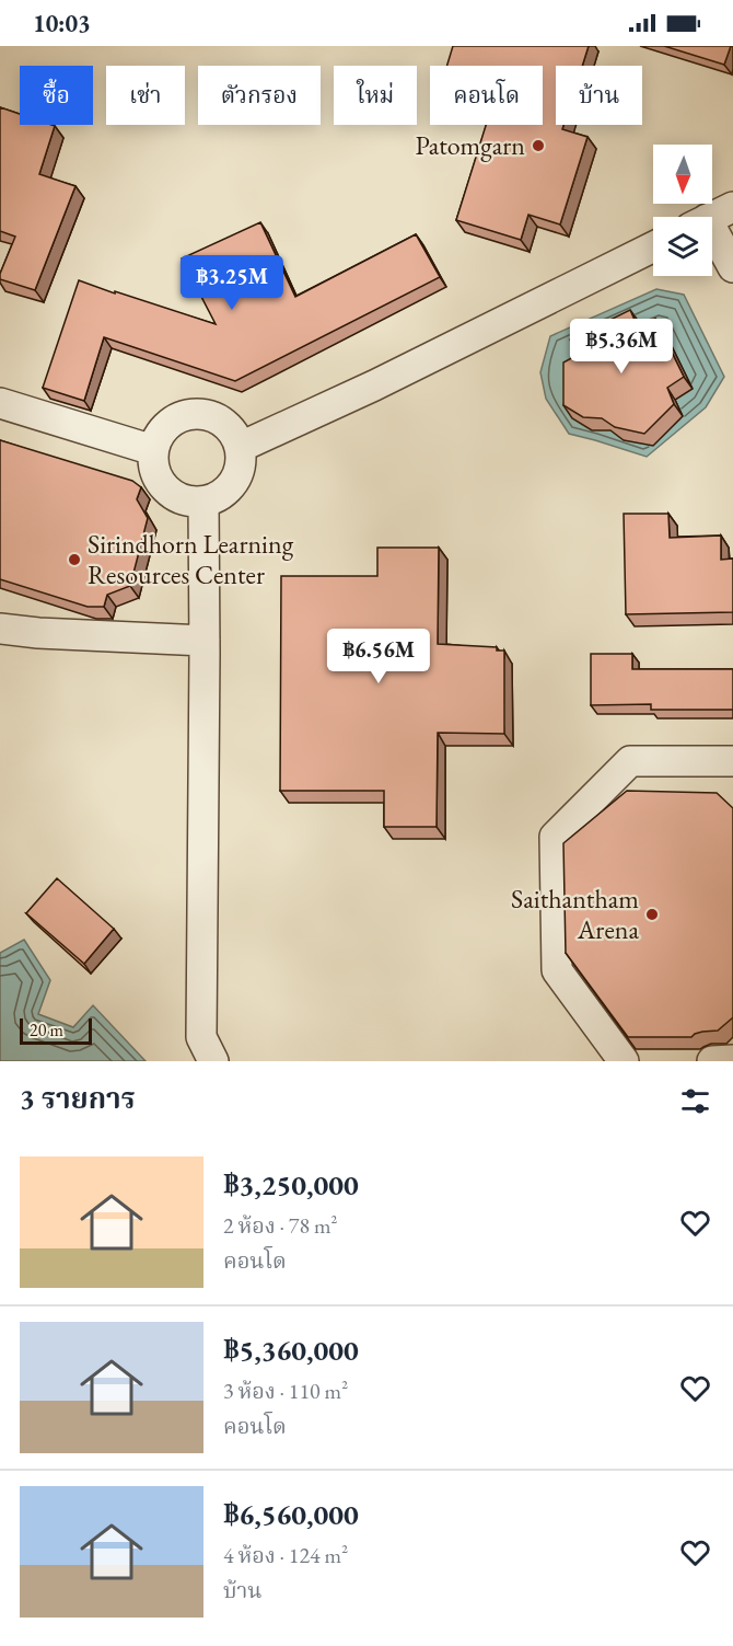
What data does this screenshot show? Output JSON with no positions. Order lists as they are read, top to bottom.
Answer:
{
  "places": ["Patomgarn", "Sirindhorn Learning Resources Center", "Saithantham Arena"],
  "scale_bar": "20 m",
  "north": "bottom",
  "page": {
    "status": "10:03",
    "chip": [
      "ซื้อ",
      "เช่า",
      "ตัวกรอง",
      "ใหม่",
      "คอนโด",
      "บ้าน"
    ],
    "price": ["฿3.25M", "฿5.36M", "฿6.56M"],
    "scale": "20 m",
    "heading": "3 รายการ",
    "list": [
      {
        "name": "฿3,250,000",
        "note": "2 ห้อง · 78 m² · คอนโด"
      },
      {
        "name": "฿5,360,000",
        "note": "3 ห้อง · 110 m² · คอนโด"
      },
      {
        "name": "฿6,560,000",
        "note": "4 ห้อง · 124 m² · บ้าน"
      }
    ]
  }
}
